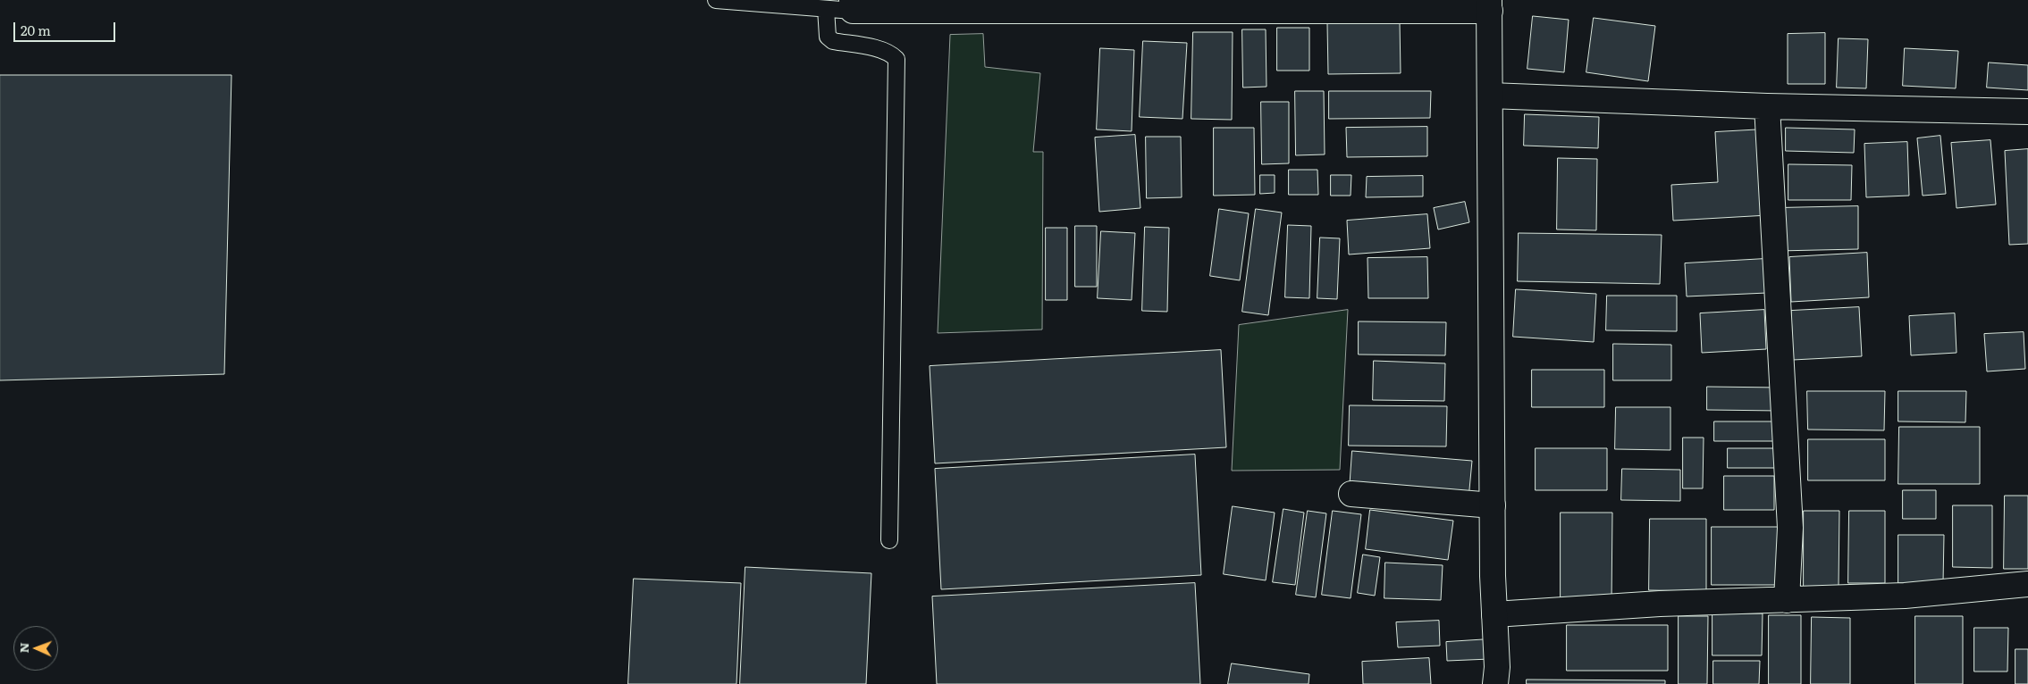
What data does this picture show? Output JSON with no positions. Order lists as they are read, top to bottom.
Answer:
{
  "scale_bar": "20 m",
  "north": "left"
}
